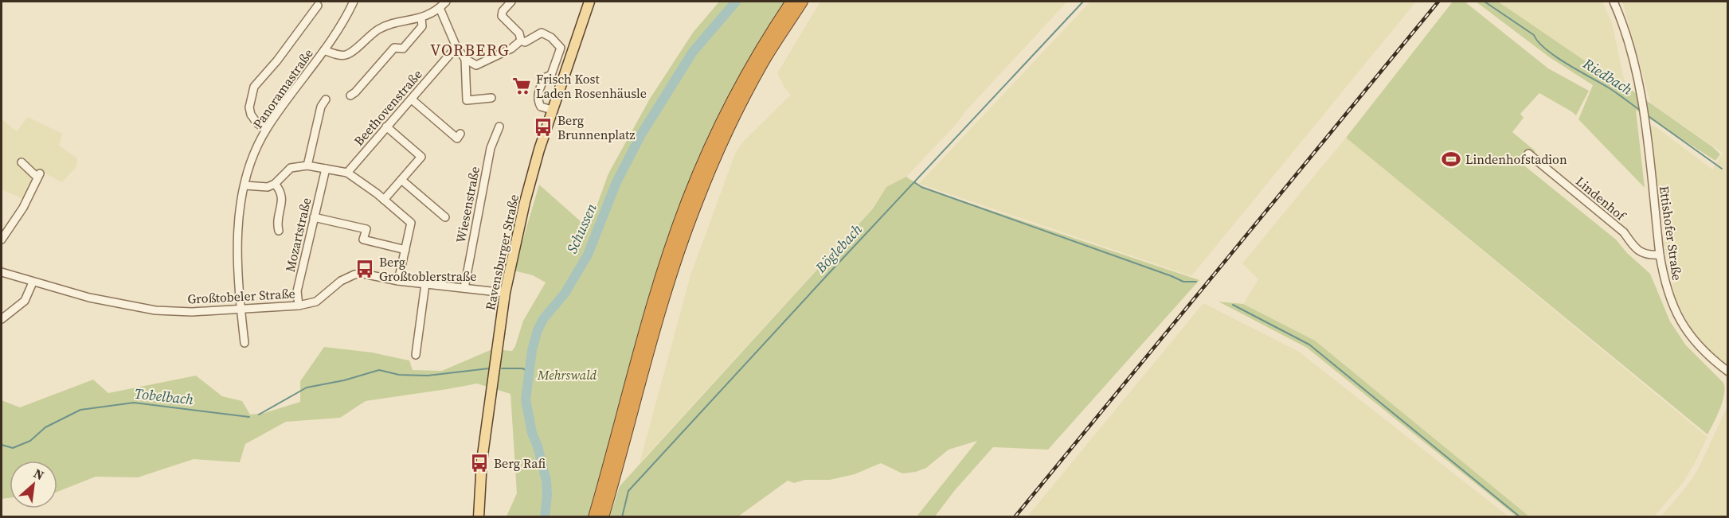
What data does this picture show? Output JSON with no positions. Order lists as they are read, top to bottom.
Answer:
{
  "streets": {
    "main road": ["Ravensburger Straße"],
    "street": [
      "Panoramastraße",
      "Beethovenstraße",
      "Lindenhof",
      "Wiesenstraße",
      "Ettishofer Straße",
      "Mozartstraße",
      "Großtobeler Straße"
    ]
  },
  "crossings": [
    ["Panoramastraße", "Großtobeler Straße"],
    ["Lindenhof", "Ettishofer Straße"],
    ["Wiesenstraße", "Großtobeler Straße"],
    ["Mozartstraße", "Großtobeler Straße"],
    ["Ravensburger Straße", "Großtobeler Straße"]
  ],
  "districts": ["VORBERG"],
  "water": [
    "Riedbach",
    "Schussen",
    "Böglebach",
    "Tobelbach"
  ],
  "parks": ["Mehrswald"],
  "places": {
    "supermarket": ["Frisch Kost Laden Rosenhäusle"],
    "bus stop": ["Berg Brunnenplatz", "Berg Großtoblerstraße", "Berg Rafi"],
    "sports": ["Lindenhofstadion"]
  },
  "north": "top right"
}
